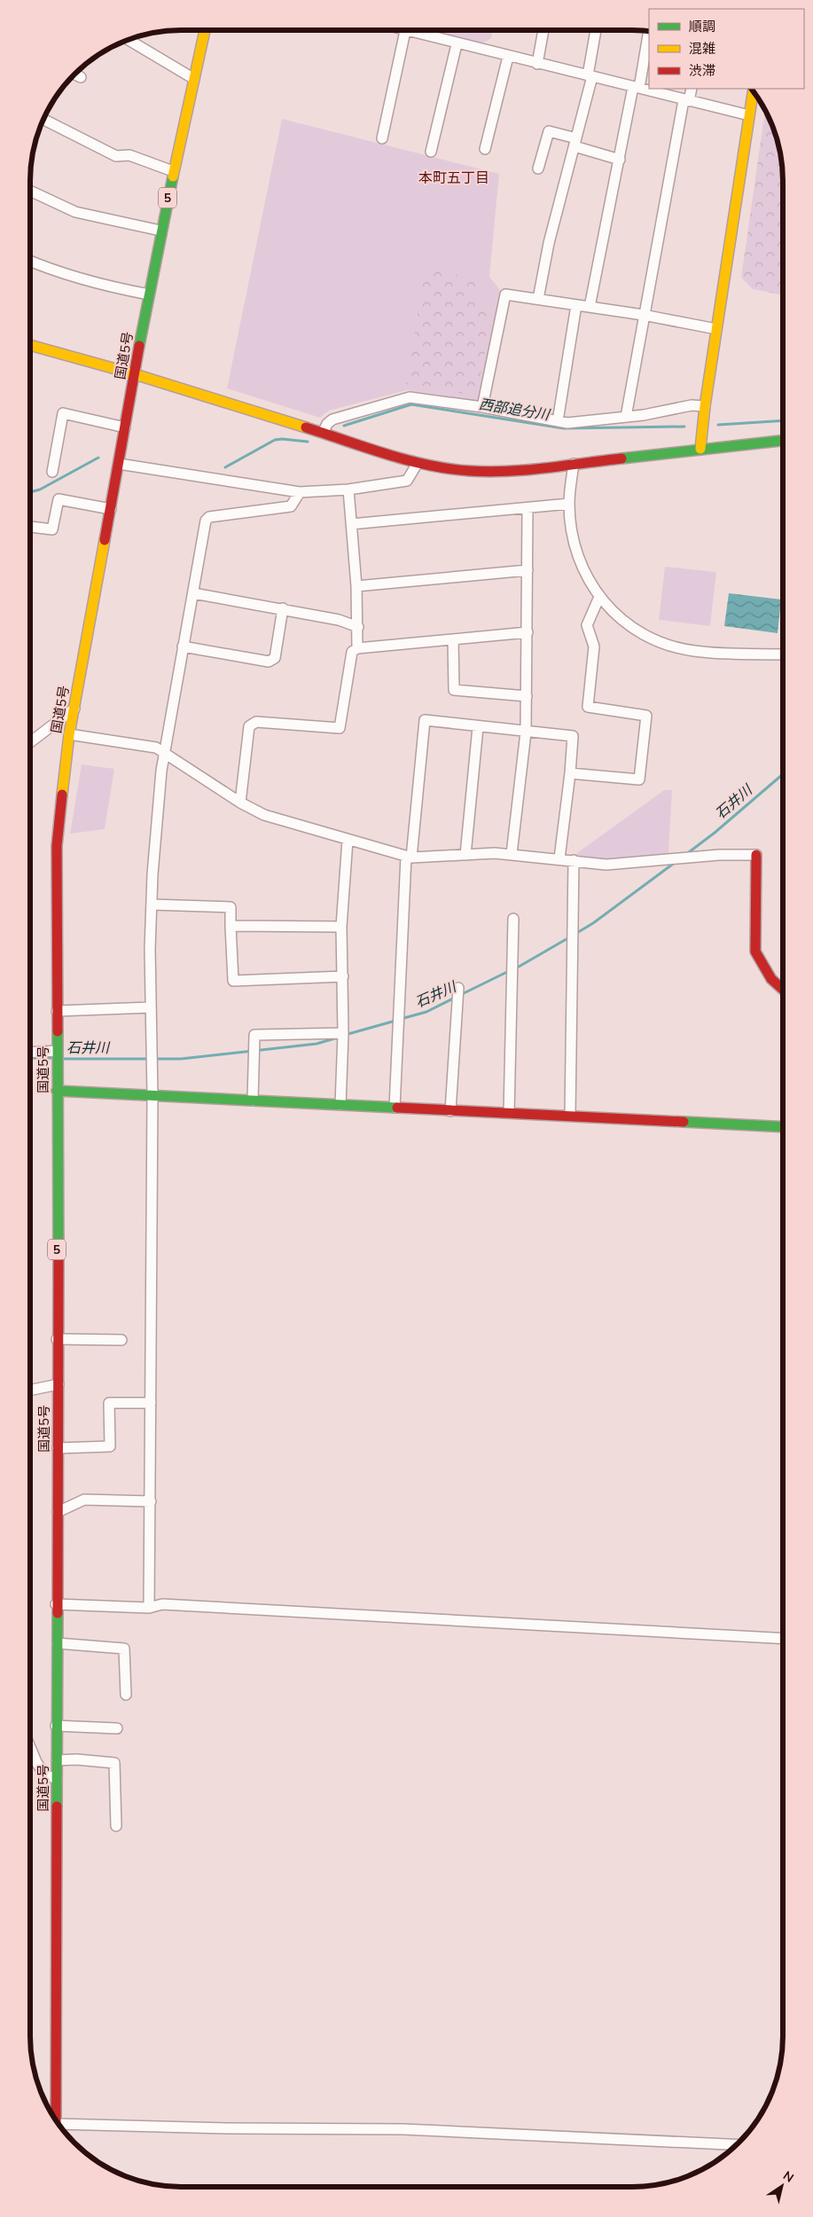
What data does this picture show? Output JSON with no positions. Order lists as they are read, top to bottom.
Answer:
{
  "streets": {
    "main road": ["5", "国道5号"]
  },
  "districts": ["本町五丁目"],
  "water": ["西部追分川", "石井川"],
  "legend": ["順調", "混雑", "渋滞"],
  "north": "top right"
}
